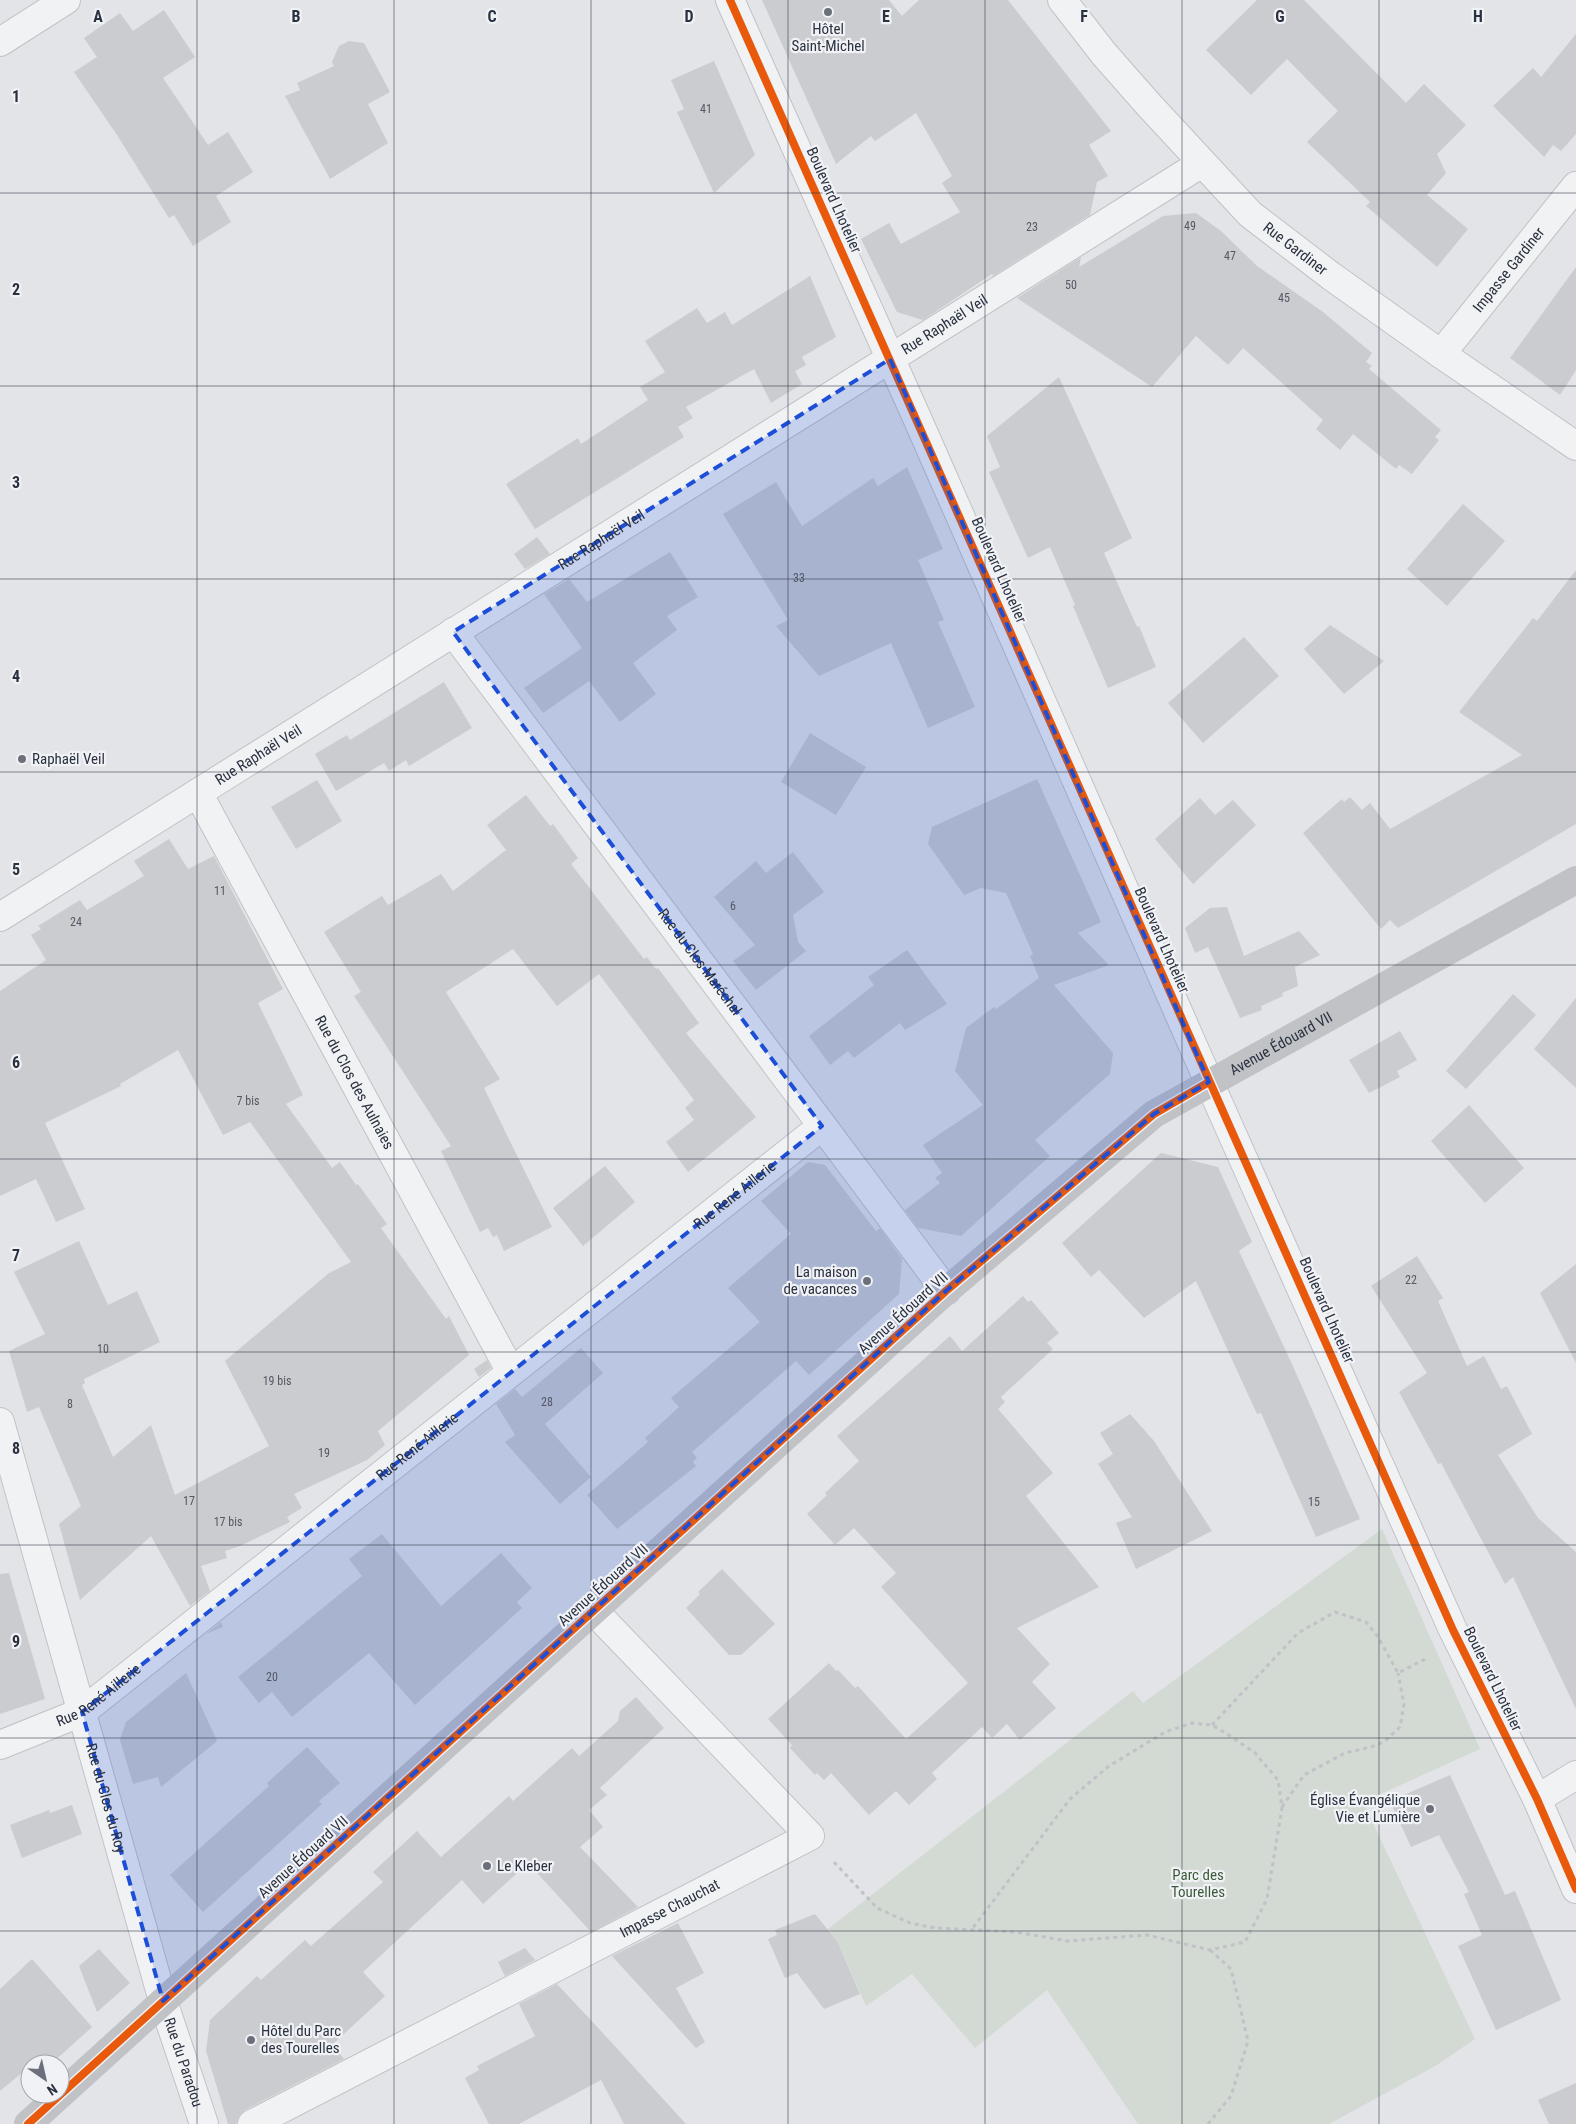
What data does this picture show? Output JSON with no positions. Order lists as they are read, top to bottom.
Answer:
{
  "streets": {
    "main road": ["Avenue Édouard VII"],
    "street": [
      "Boulevard Lhotelier",
      "Rue Gardiner",
      "Impasse Gardiner",
      "Rue Raphaël Veil",
      "Rue du Clos Maréchal",
      "Rue du Clos des Aulnaies",
      "Rue René Aillerie",
      "Rue du Clos du Roy",
      "Impasse Chauchat",
      "Rue du Paradou"
    ]
  },
  "crossings": [
    ["Boulevard Lhotelier", "Rue Raphaël Veil"],
    ["Boulevard Lhotelier", "Avenue Édouard VII"],
    ["Rue Gardiner", "Impasse Gardiner"],
    ["Rue Gardiner", "Rue Raphaël Veil"],
    ["Rue Raphaël Veil", "Rue du Clos Maréchal"],
    ["Rue Raphaël Veil", "Rue du Clos des Aulnaies"],
    ["Rue du Clos Maréchal", "Avenue Édouard VII"],
    ["Rue du Clos Maréchal", "Rue René Aillerie"],
    ["Avenue Édouard VII", "Rue du Clos du Roy"],
    ["Avenue Édouard VII", "Rue du Paradou"],
    ["Rue du Clos des Aulnaies", "Rue René Aillerie"],
    ["Rue René Aillerie", "Rue du Clos du Roy"],
    ["Rue du Clos du Roy", "Rue du Paradou"]
  ],
  "parks": ["Parc des Tourelles"],
  "places": [
    "Hôtel Saint-Michel",
    "Raphaël Veil",
    "La maison de vacances",
    "Église Évangélique Vie et Lumière",
    "Le Kleber",
    "Hôtel du Parc des Tourelles"
  ],
  "house_numbers": [
    "41",
    "49",
    "23",
    "47",
    "50",
    "45",
    "33",
    "11",
    "6",
    "24",
    "7 bis",
    "22",
    "10",
    "19 bis",
    "28",
    "8",
    "19",
    "17",
    "15",
    "17 bis",
    "20"
  ],
  "north": "bottom right",
  "grid": {
    "columns": [
      "A",
      "B",
      "C",
      "D",
      "E",
      "F",
      "G",
      "H"
    ],
    "rows": [
      "1",
      "2",
      "3",
      "4",
      "5",
      "6",
      "7",
      "8",
      "9"
    ]
  }
}
